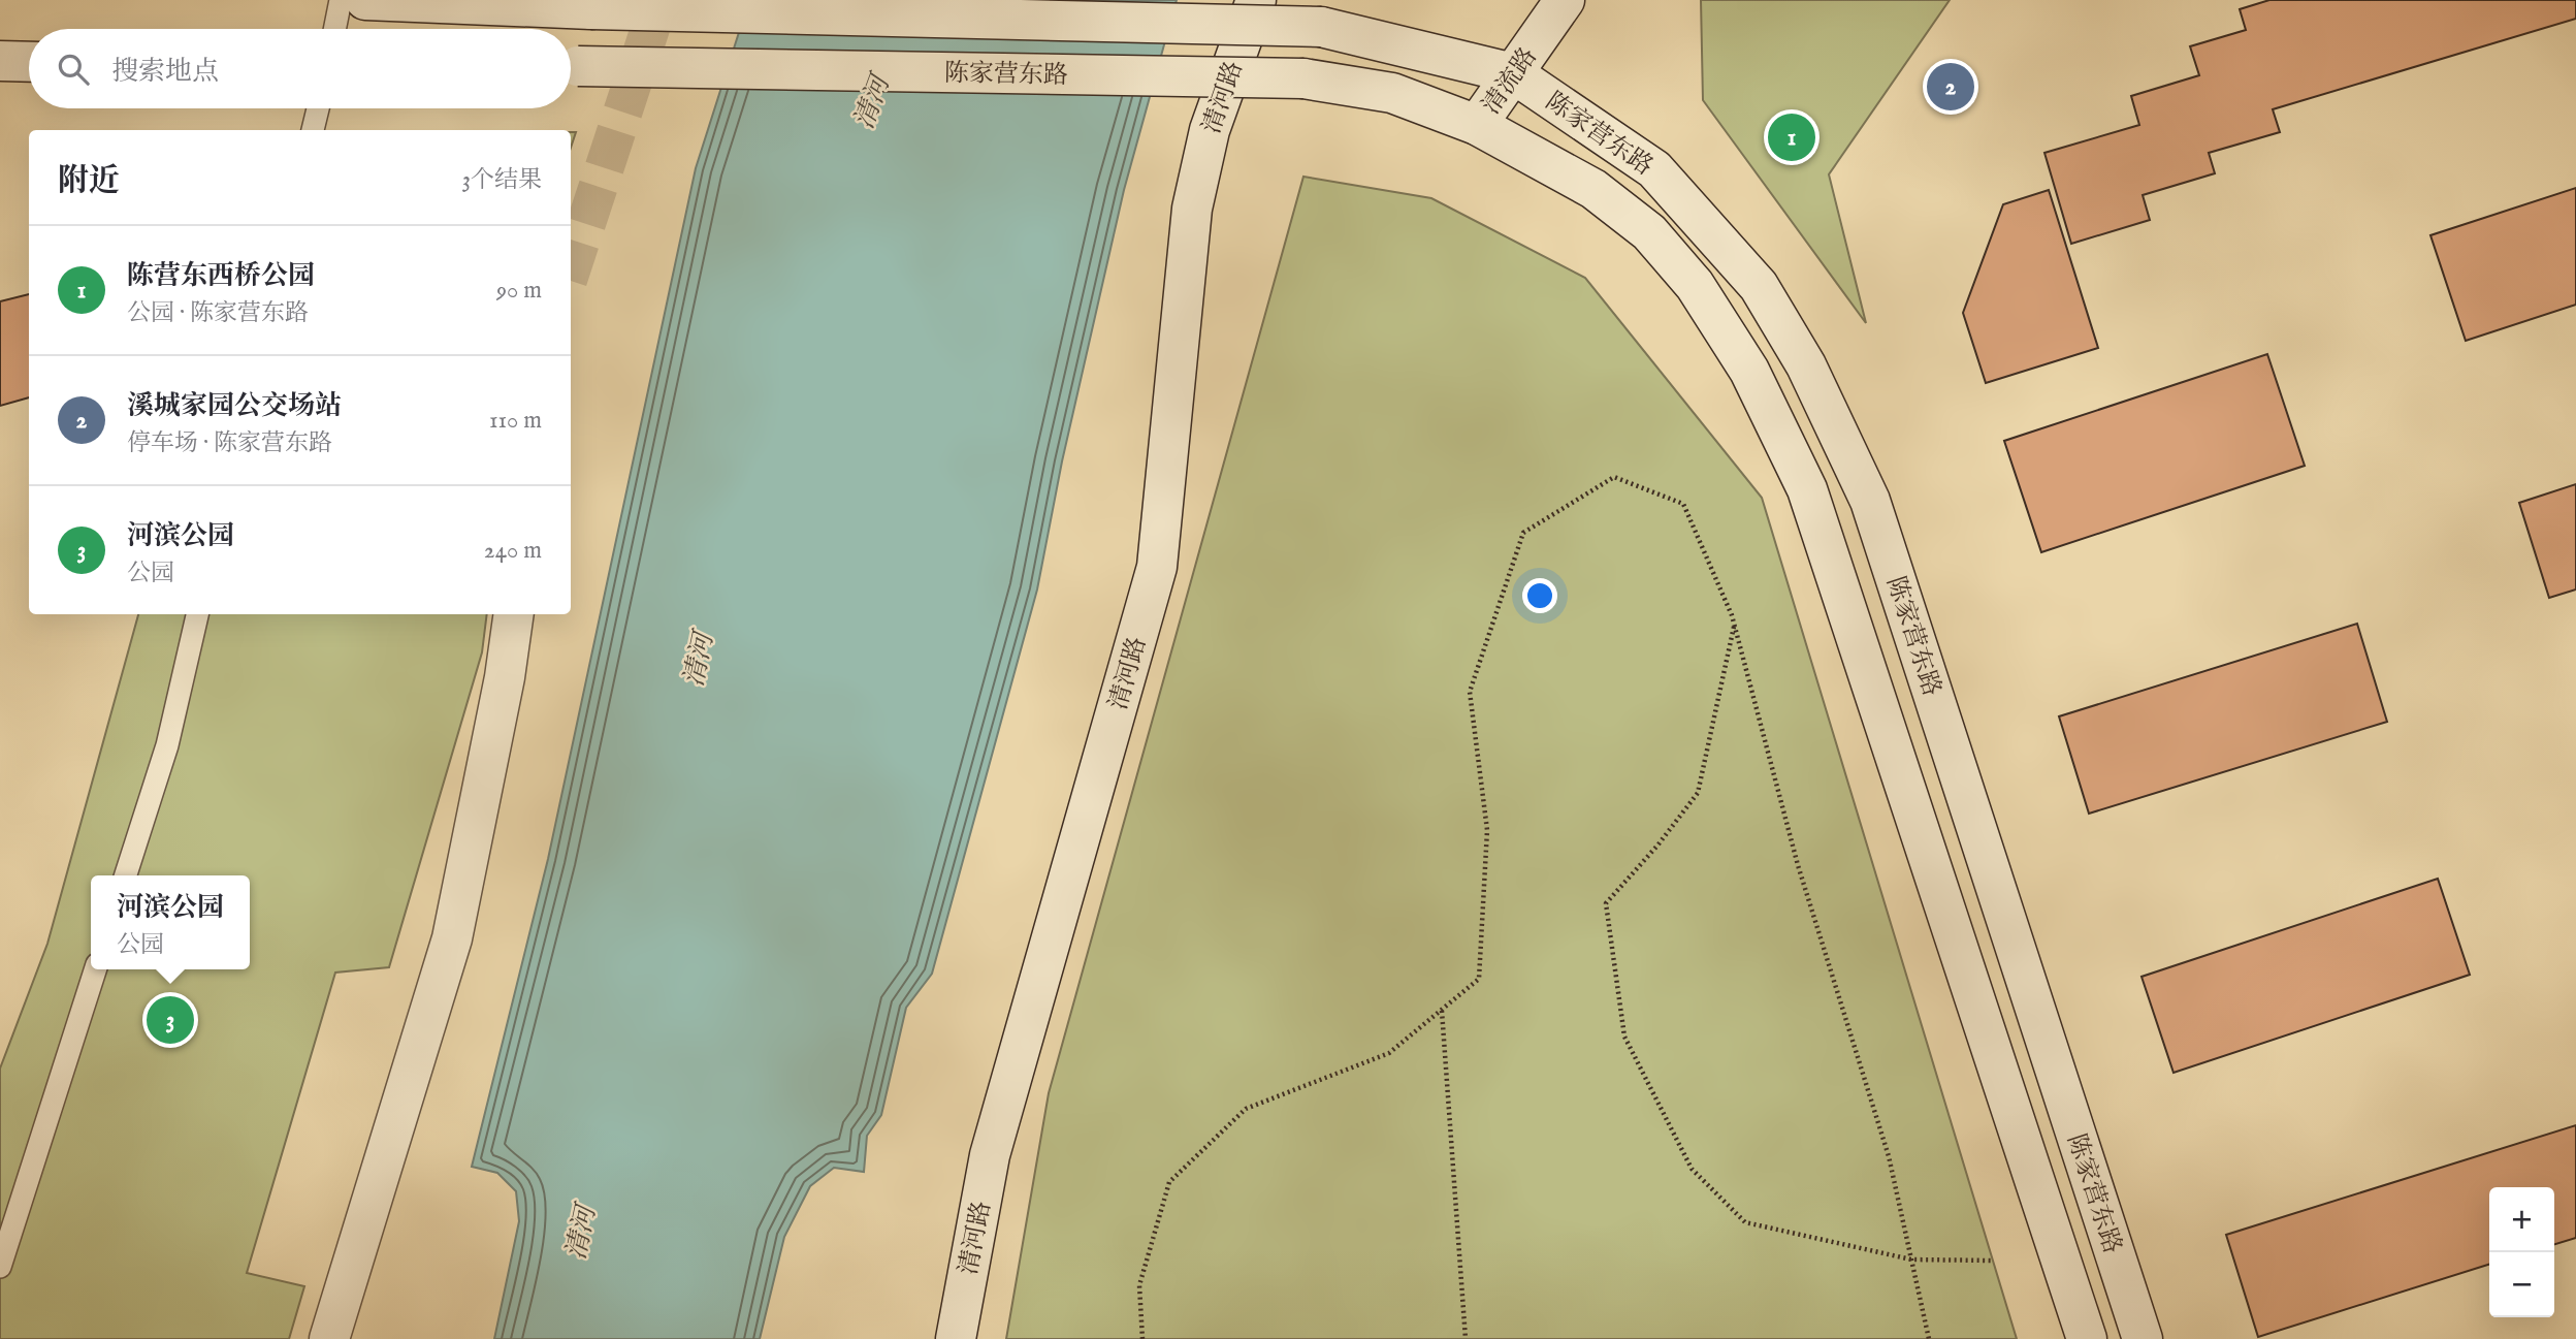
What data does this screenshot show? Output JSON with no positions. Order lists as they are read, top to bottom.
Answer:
{
  "streets": {
    "street": ["陈家营东路", "清流路", "清河路"]
  },
  "crossings": [
    ["陈家营东路", "清流路"]
  ],
  "water": ["清河"],
  "page": {
    "search": "搜索地点",
    "pins": ["2", "1", "3"],
    "heading": ["附近", "3个结果"],
    "list": [
      {
        "mark": "1",
        "name": "陈营东西桥公园",
        "note": "公园 · 陈家营东路",
        "value": "90 m"
      },
      {
        "mark": "2",
        "name": "溪城家园公交场站",
        "note": "停车场 · 陈家营东路",
        "value": "110 m"
      },
      {
        "mark": "3",
        "name": "河滨公园",
        "note": "公园",
        "value": "240 m"
      }
    ],
    "popup": ["河滨公园", "公园"],
    "map_buttons": ["+", "−"]
  }
}
